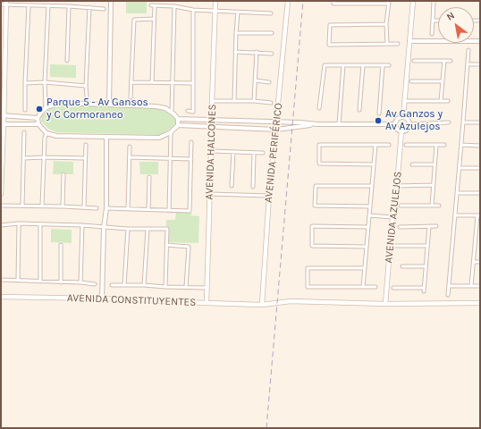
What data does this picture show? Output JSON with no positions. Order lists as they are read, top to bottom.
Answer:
{
  "streets": {
    "main road": [
      "AVENIDA HALCONES",
      "AVENIDA PERIFÉRICO",
      "AVENIDA AZULEJOS",
      "AVENIDA CONSTITUYENTES"
    ]
  },
  "crossings": [
    ["AVENIDA HALCONES", "AVENIDA CONSTITUYENTES"],
    ["AVENIDA PERIFÉRICO", "AVENIDA CONSTITUYENTES"],
    ["AVENIDA AZULEJOS", "AVENIDA CONSTITUYENTES"]
  ],
  "places": ["Parque 5 - Av Gansos y C Cormoraneo", "Av Ganzos y Av Azulejos"],
  "north": "top left"
}
